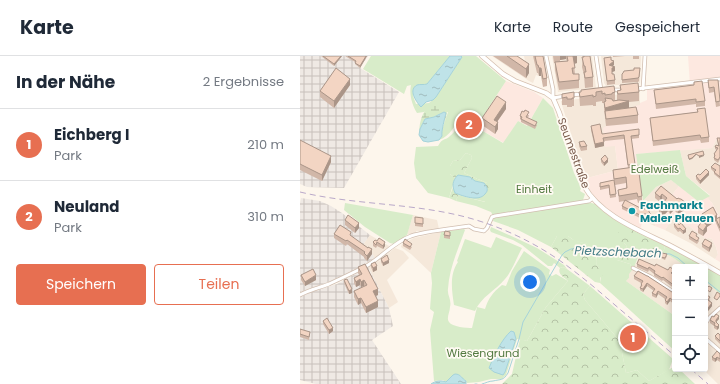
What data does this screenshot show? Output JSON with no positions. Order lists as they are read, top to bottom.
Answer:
{
  "streets": {
    "street": ["Seumestraße"]
  },
  "water": ["Pietzschebach"],
  "parks": ["Edelweiß", "Einheit", "Wiesengrund"],
  "places": ["Fachmarkt Maler Plauen"],
  "page": {
    "header": "Karte",
    "nav": ["Karte", "Route", "Gespeichert"],
    "heading": ["In der Nähe", "2 Ergebnisse"],
    "list": [
      {
        "mark": "1",
        "name": "Eichberg I",
        "note": "Park",
        "value": "210 m"
      },
      {
        "mark": "2",
        "name": "Neuland",
        "note": "Park",
        "value": "310 m"
      }
    ],
    "pins": ["2", "1"],
    "buttons": ["Speichern", "Teilen"],
    "map_buttons": ["+", "−"]
  }
}
